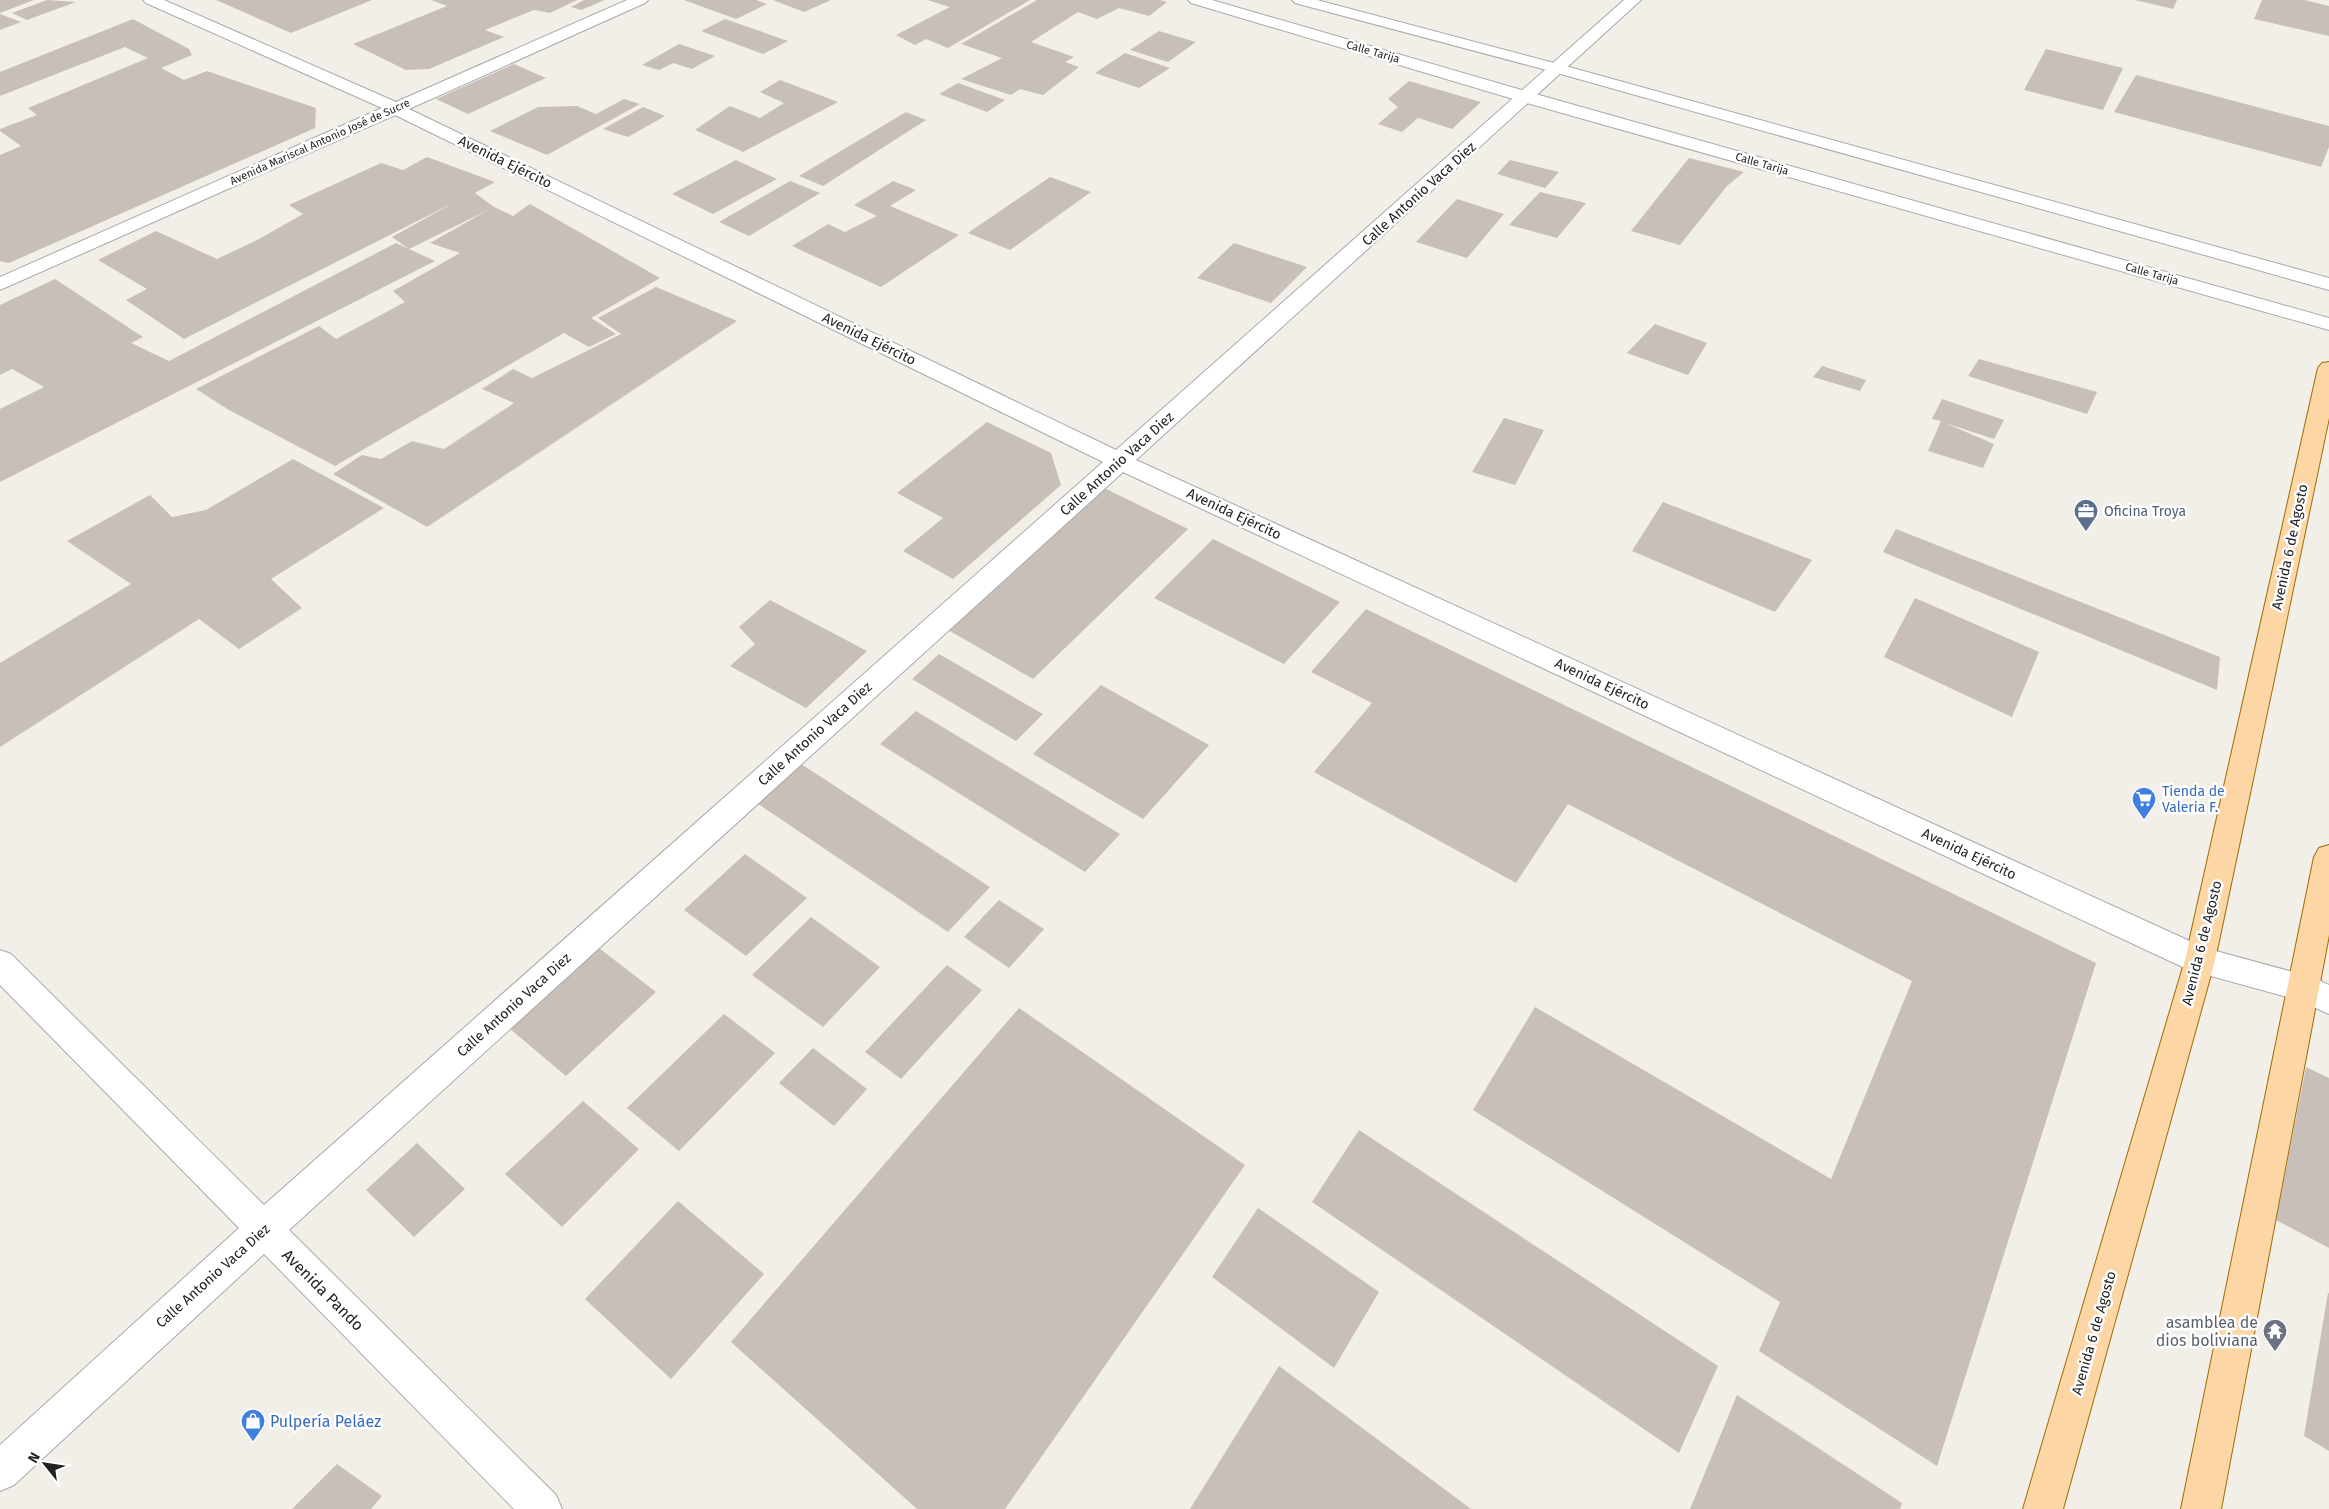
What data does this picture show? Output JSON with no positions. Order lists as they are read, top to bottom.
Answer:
{
  "streets": {
    "main road": ["Avenida 6 de Agosto"],
    "street": [
      "Calle Tarija",
      "Avenida Mariscal Antonio José de Sucre",
      "Avenida Ejército",
      "Calle Antonio Vaca Diez",
      "Avenida Pando"
    ]
  },
  "crossings": [
    ["Calle Tarija", "Calle Antonio Vaca Diez"],
    ["Avenida Mariscal Antonio José de Sucre", "Avenida Ejército"],
    ["Avenida Ejército", "Calle Antonio Vaca Diez"],
    ["Avenida Ejército", "Avenida 6 de Agosto"],
    ["Calle Antonio Vaca Diez", "Avenida Pando"]
  ],
  "places": {
    "office": ["Oficina Troya"],
    "supermarket": ["Tienda de Valeria F."],
    "temple": ["asamblea de dios boliviana"],
    "shop": ["Pulpería Peláez"]
  },
  "north": "top left"
}
